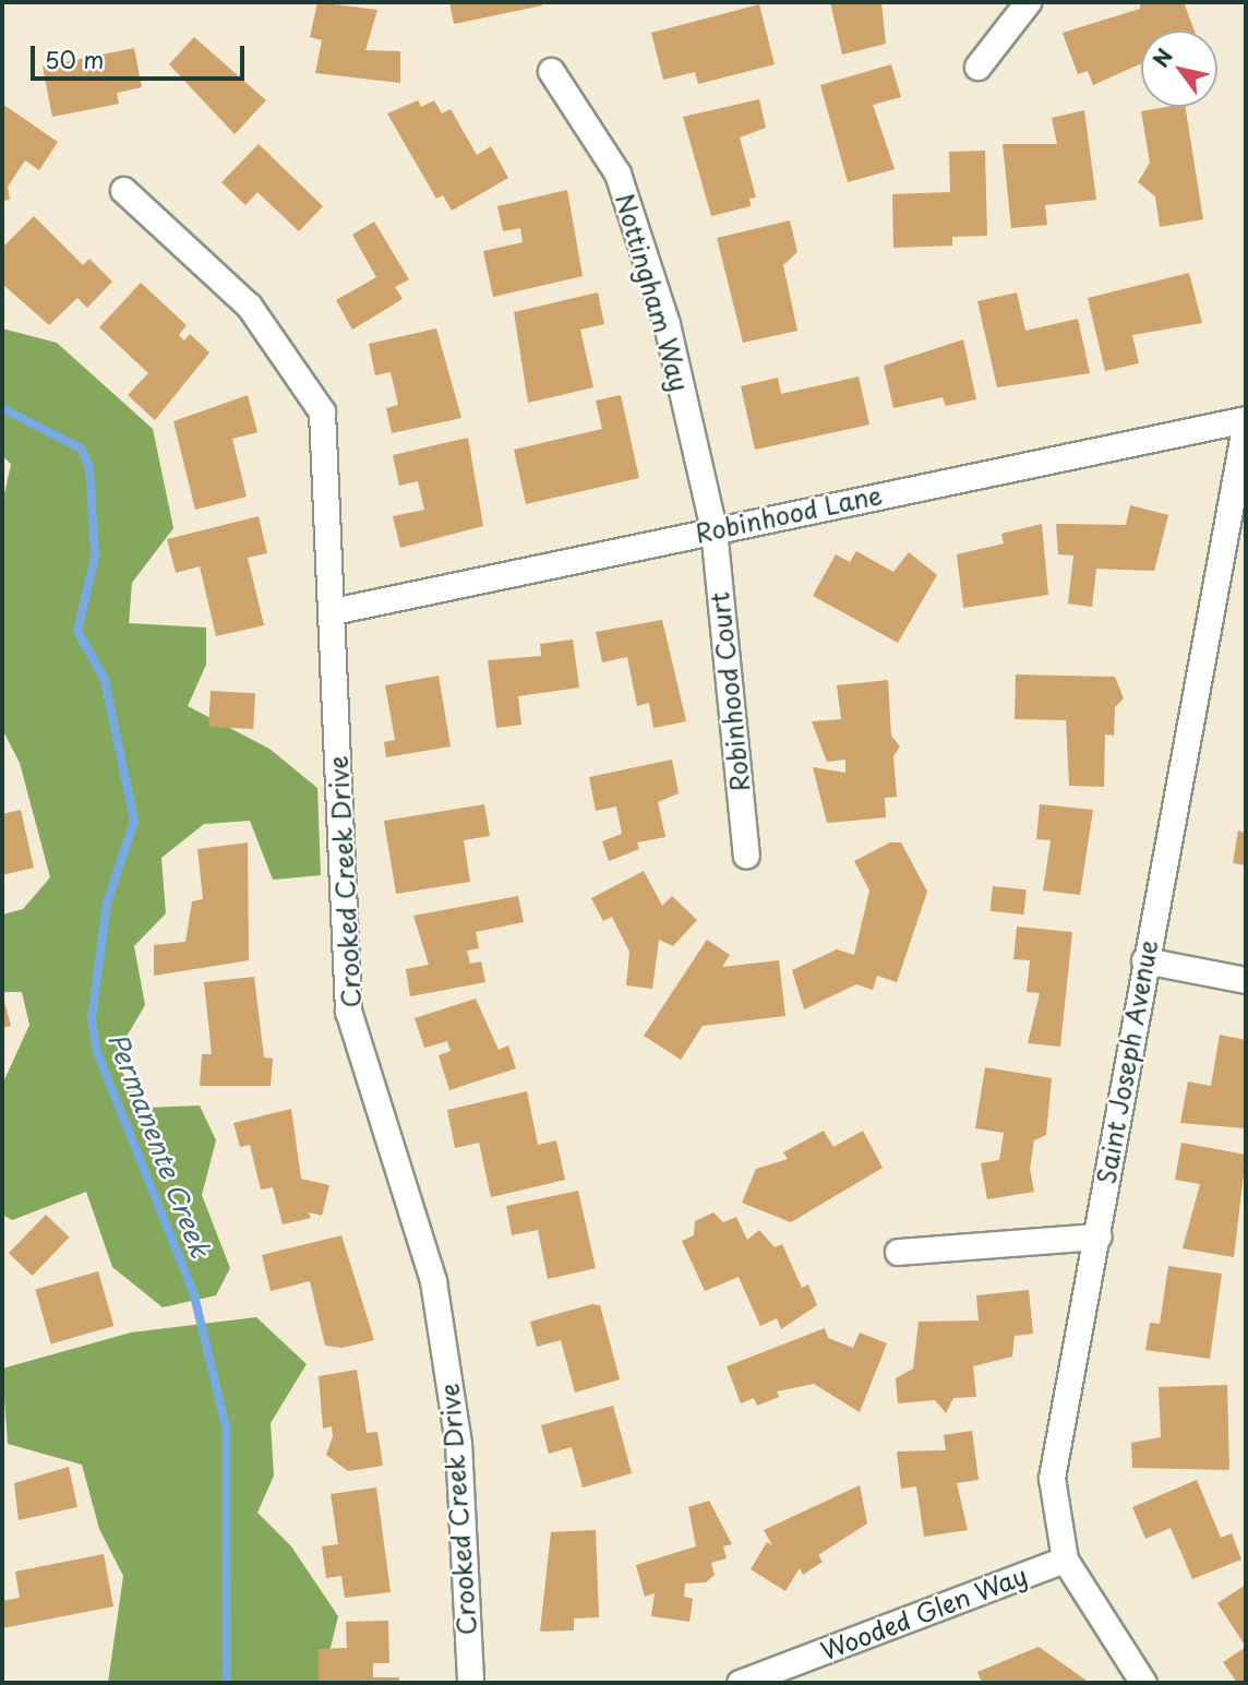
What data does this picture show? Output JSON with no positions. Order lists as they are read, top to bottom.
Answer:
{
  "streets": {
    "street": [
      "Nottingham Way",
      "Robinhood Lane",
      "Robinhood Court",
      "Crooked Creek Drive",
      "Saint Joseph Avenue",
      "Wooded Glen Way"
    ]
  },
  "crossings": [
    ["Nottingham Way", "Robinhood Lane"],
    ["Nottingham Way", "Robinhood Court"],
    ["Robinhood Lane", "Robinhood Court"],
    ["Robinhood Lane", "Crooked Creek Drive"],
    ["Robinhood Lane", "Saint Joseph Avenue"],
    ["Saint Joseph Avenue", "Wooded Glen Way"]
  ],
  "water": ["Permanente Creek"],
  "scale_bar": "50 m",
  "north": "top left"
}
